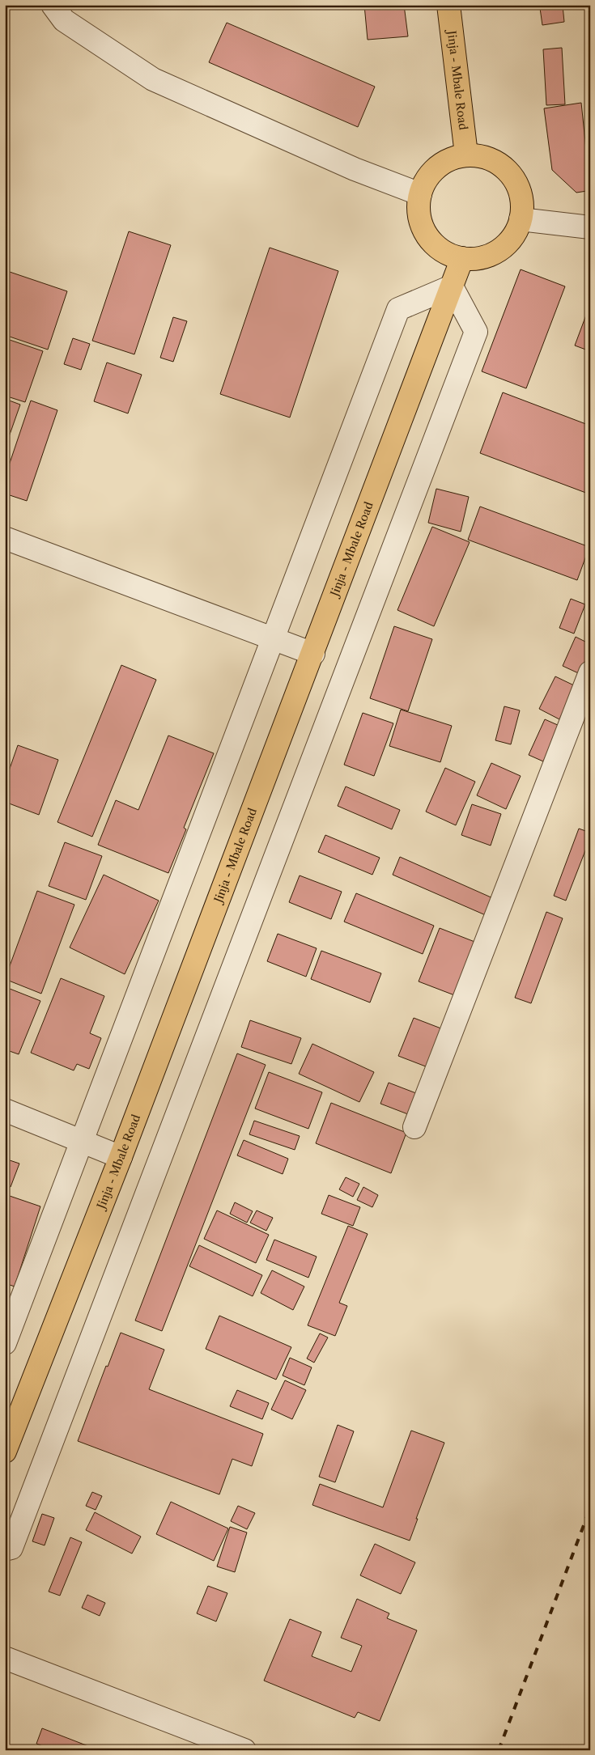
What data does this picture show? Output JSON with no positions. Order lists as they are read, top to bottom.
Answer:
{
  "streets": {
    "main road": ["Jinja - Mbale Road"]
  }
}
